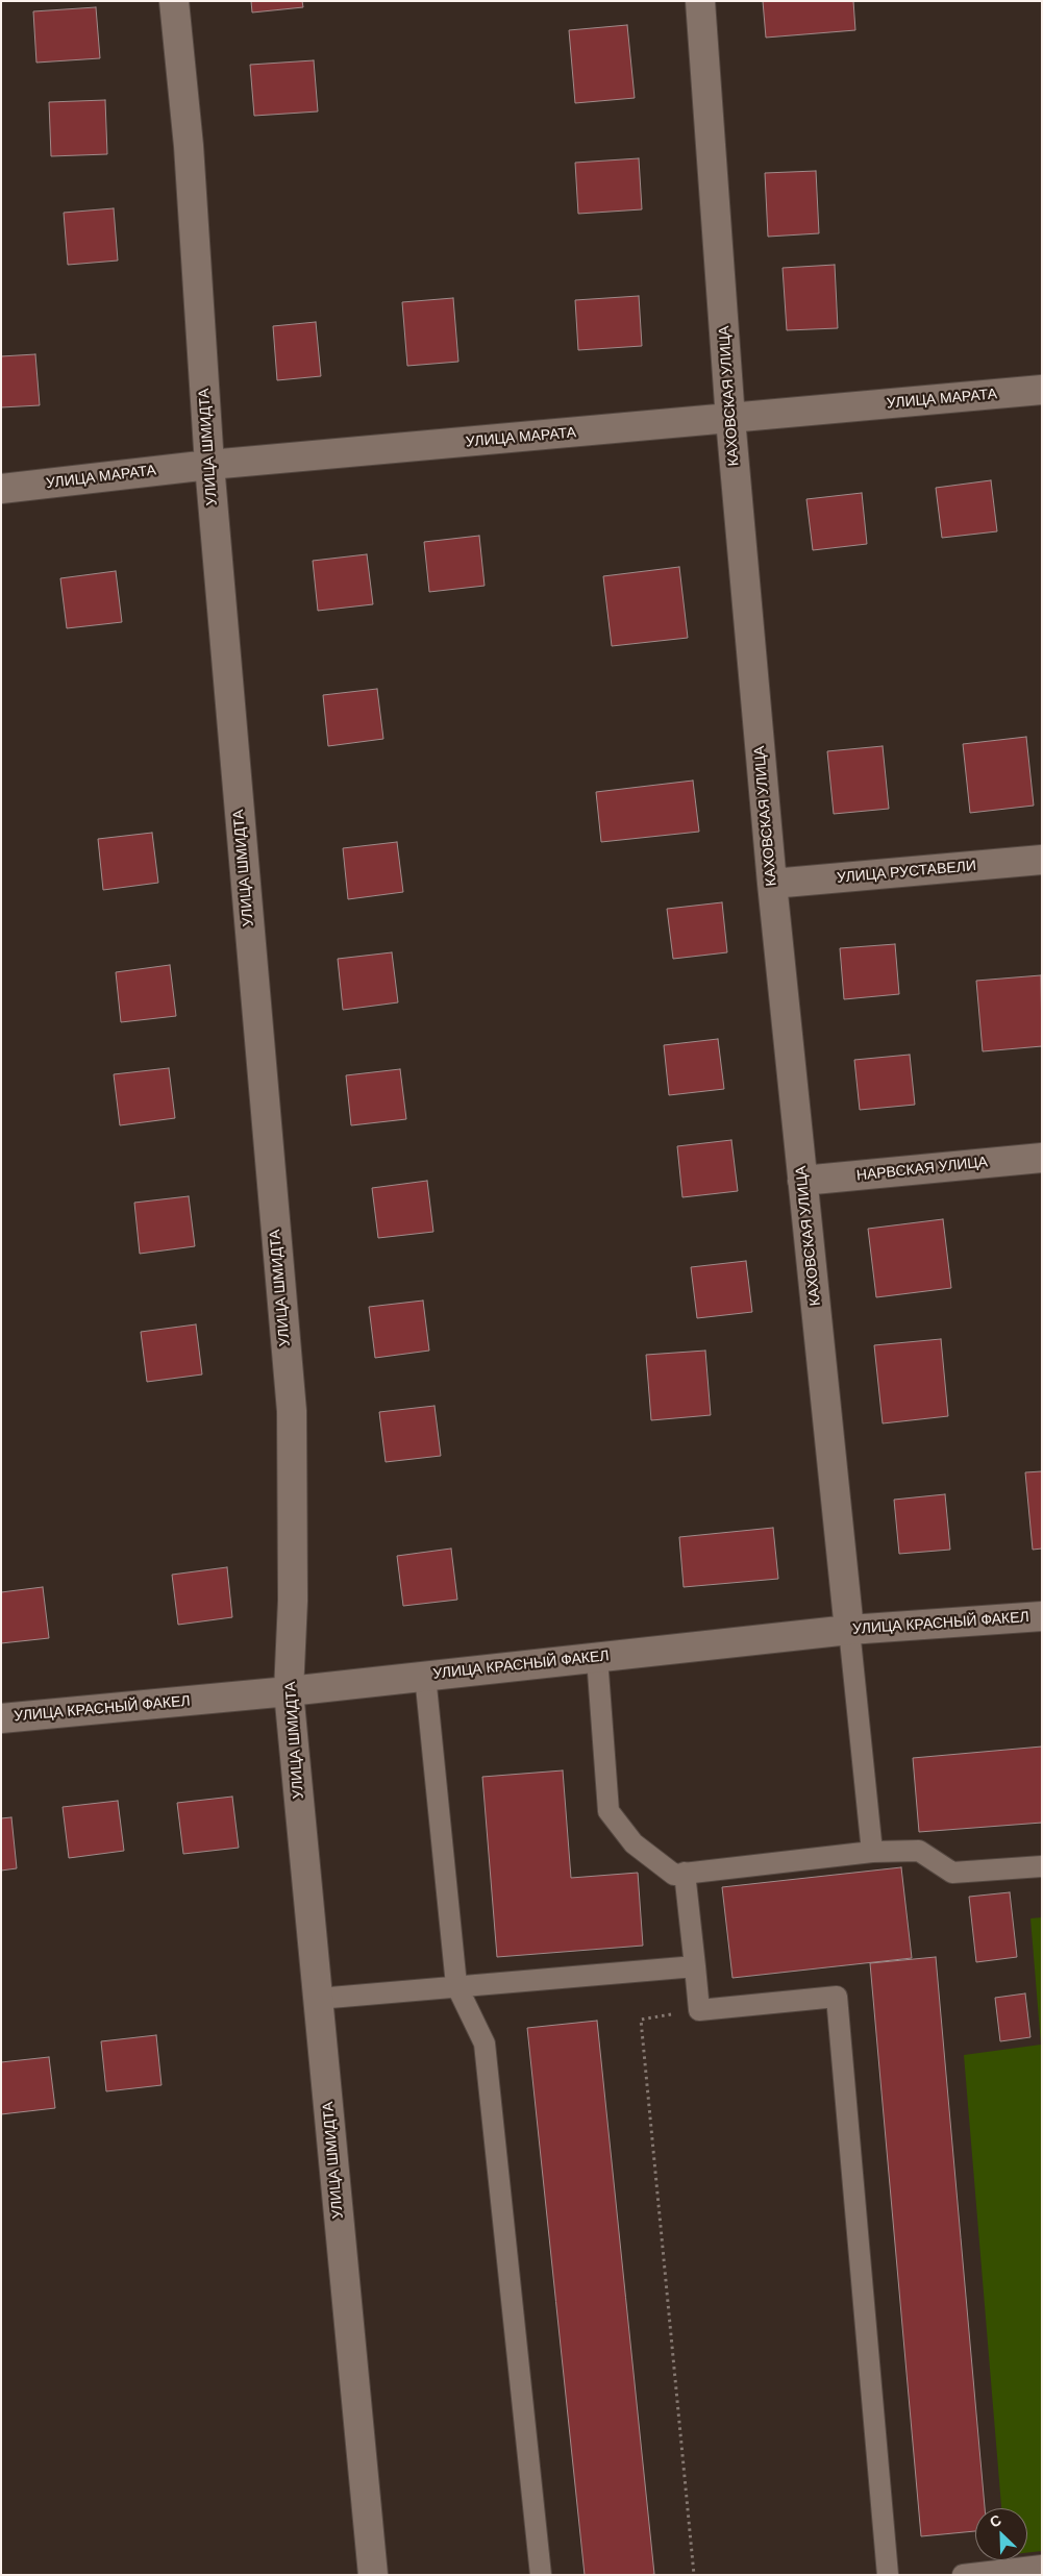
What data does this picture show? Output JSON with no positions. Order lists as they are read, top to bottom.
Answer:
{
  "streets": {
    "street": [
      "КАХОВСКАЯ УЛИЦА",
      "УЛИЦА МАРАТА",
      "УЛИЦА ШМИДТА",
      "УЛИЦА РУСТАВЕЛИ",
      "НАРВСКАЯ УЛИЦА",
      "УЛИЦА КРАСНЫЙ ФАКЕЛ"
    ]
  },
  "crossings": [
    ["КАХОВСКАЯ УЛИЦА", "УЛИЦА МАРАТА"],
    ["КАХОВСКАЯ УЛИЦА", "УЛИЦА РУСТАВЕЛИ"],
    ["КАХОВСКАЯ УЛИЦА", "НАРВСКАЯ УЛИЦА"],
    ["КАХОВСКАЯ УЛИЦА", "УЛИЦА КРАСНЫЙ ФАКЕЛ"],
    ["УЛИЦА МАРАТА", "УЛИЦА ШМИДТА"],
    ["УЛИЦА ШМИДТА", "УЛИЦА КРАСНЫЙ ФАКЕЛ"]
  ],
  "north": "top left"
}
